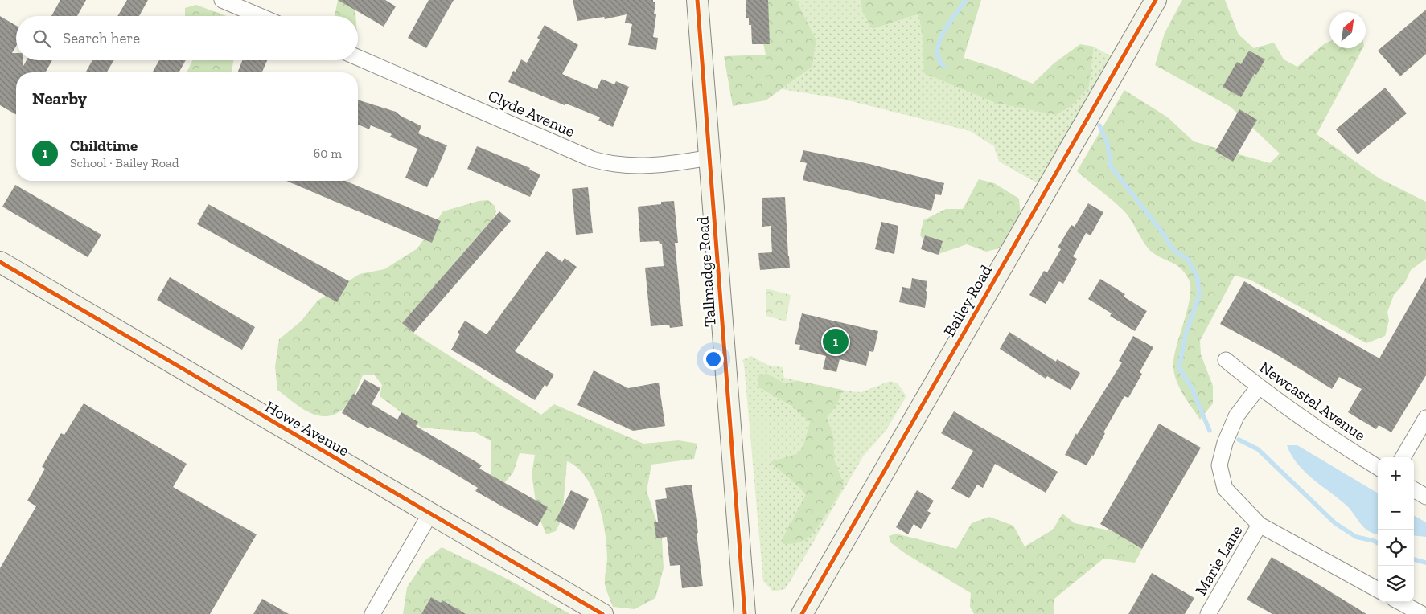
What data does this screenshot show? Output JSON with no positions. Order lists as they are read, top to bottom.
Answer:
{
  "streets": {
    "street": [
      "Clyde Avenue",
      "Tallmadge Road",
      "Bailey Road",
      "Newcastel Avenue",
      "Howe Avenue",
      "Marie Lane"
    ]
  },
  "crossings": [
    ["Clyde Avenue", "Tallmadge Road"]
  ],
  "north": "top right",
  "page": {
    "search": "Search here",
    "heading": "Nearby",
    "list": [
      {
        "mark": "1",
        "name": "Childtime",
        "note": "School · Bailey Road",
        "value": "60 m"
      }
    ],
    "pins": "1",
    "map_buttons": ["+", "−"]
  }
}
